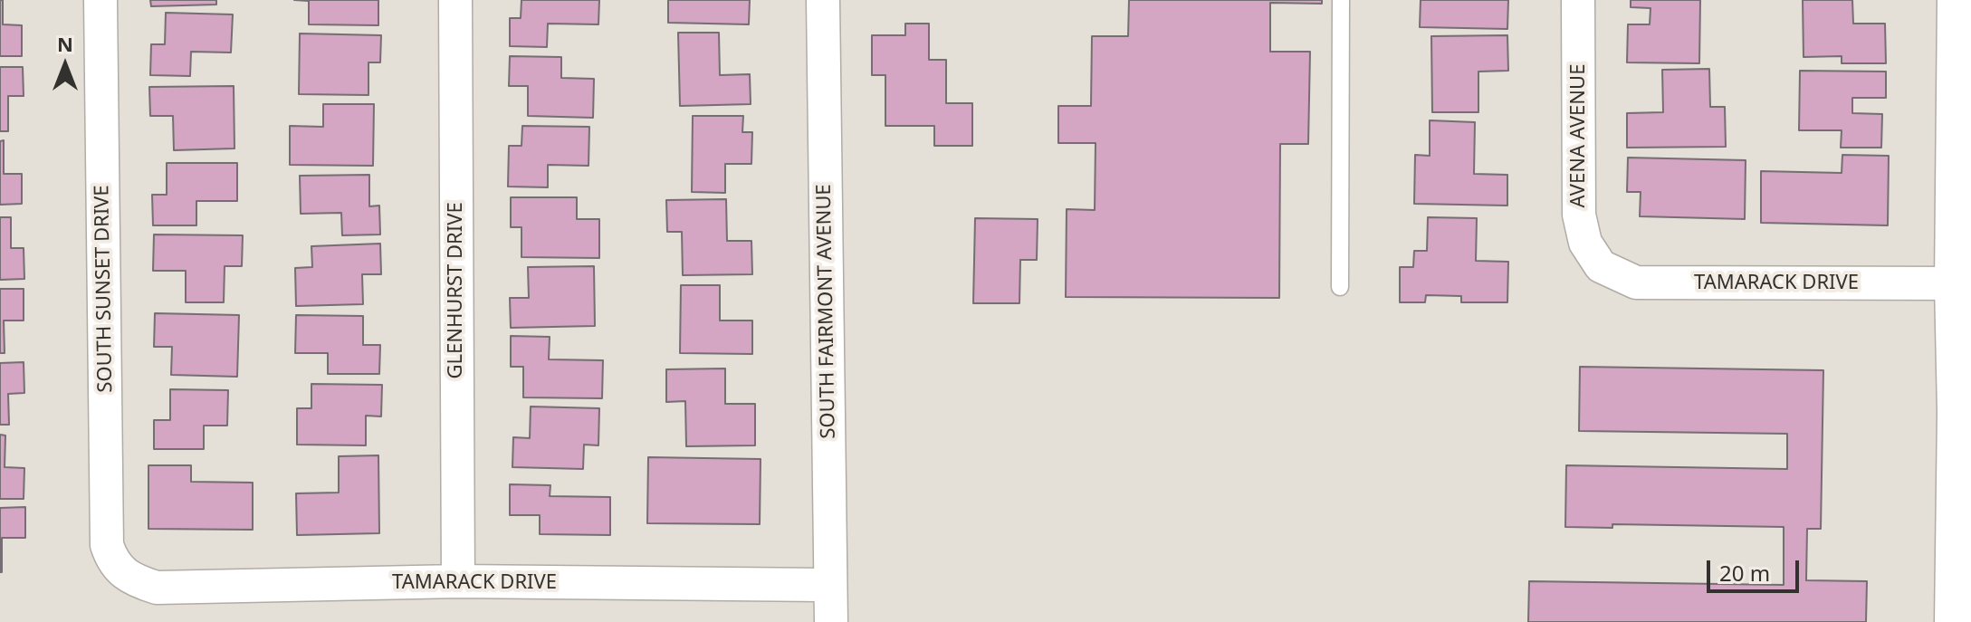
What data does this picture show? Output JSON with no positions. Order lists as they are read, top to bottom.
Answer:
{
  "streets": {
    "street": [
      "AVENA AVENUE",
      "TAMARACK DRIVE",
      "SOUTH SUNSET DRIVE",
      "GLENHURST DRIVE",
      "SOUTH FAIRMONT AVENUE"
    ]
  },
  "crossings": [
    ["AVENA AVENUE", "TAMARACK DRIVE"],
    ["TAMARACK DRIVE", "SOUTH SUNSET DRIVE"],
    ["TAMARACK DRIVE", "GLENHURST DRIVE"],
    ["TAMARACK DRIVE", "SOUTH FAIRMONT AVENUE"]
  ],
  "scale_bar": "20 m",
  "north": "top"
}
